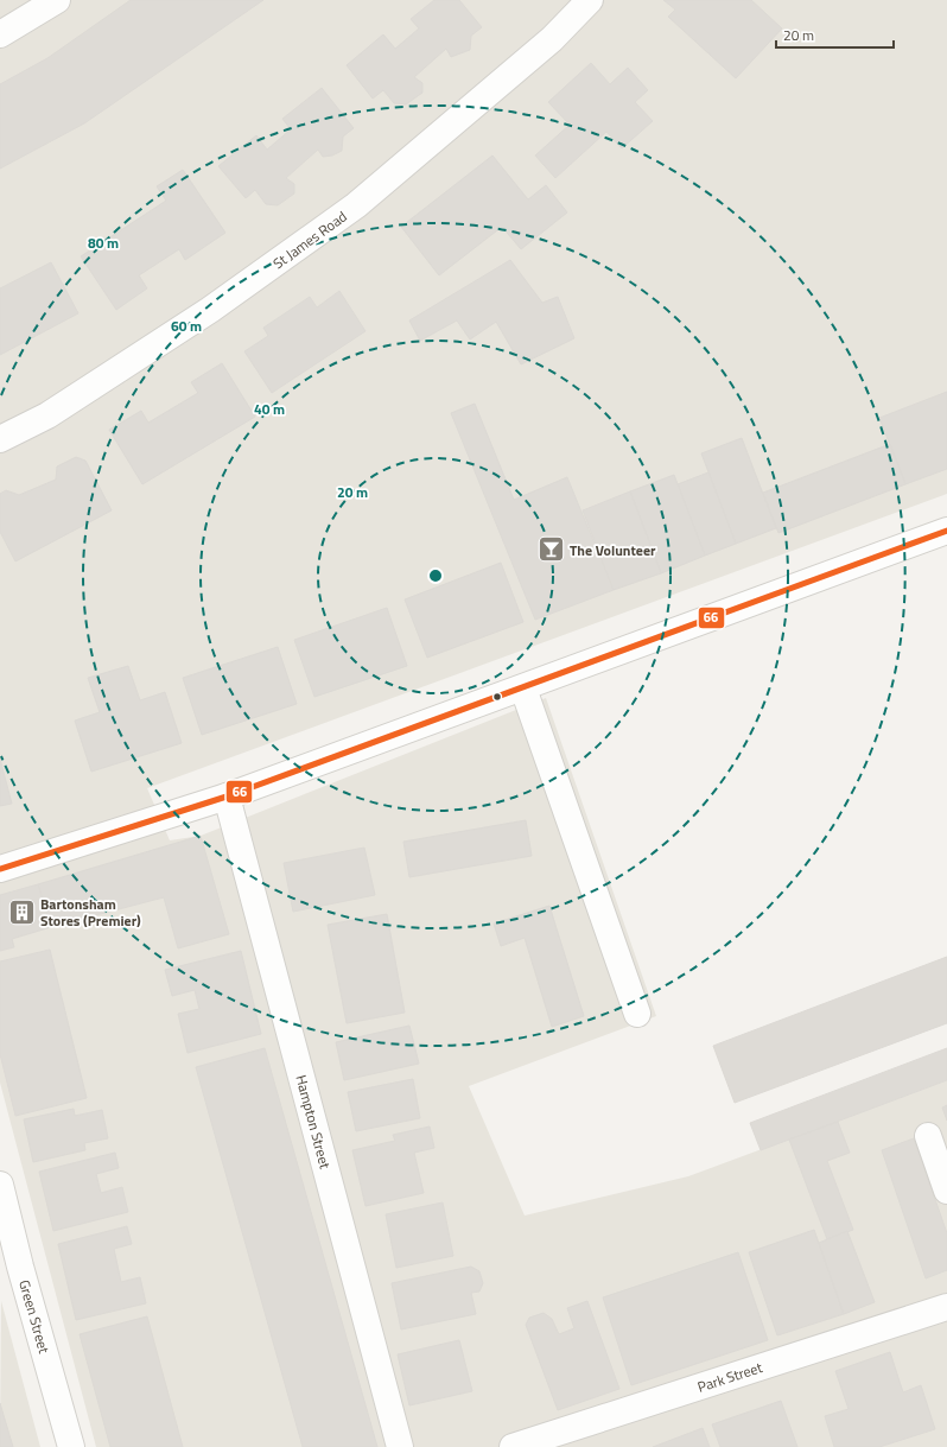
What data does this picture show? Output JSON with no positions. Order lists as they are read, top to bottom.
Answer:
{
  "streets": {
    "street": [
      "St James Road",
      "Hampton Street",
      "Green Street",
      "Park Street"
    ]
  },
  "places": {
    "bar": ["The Volunteer"],
    "building": ["Bartonsham Stores (Premier)"]
  },
  "lines": ["transit line 66"],
  "scale_bar": "20 m",
  "rings": [
    "80 m",
    "60 m",
    "40 m",
    "20 m"
  ]
}
